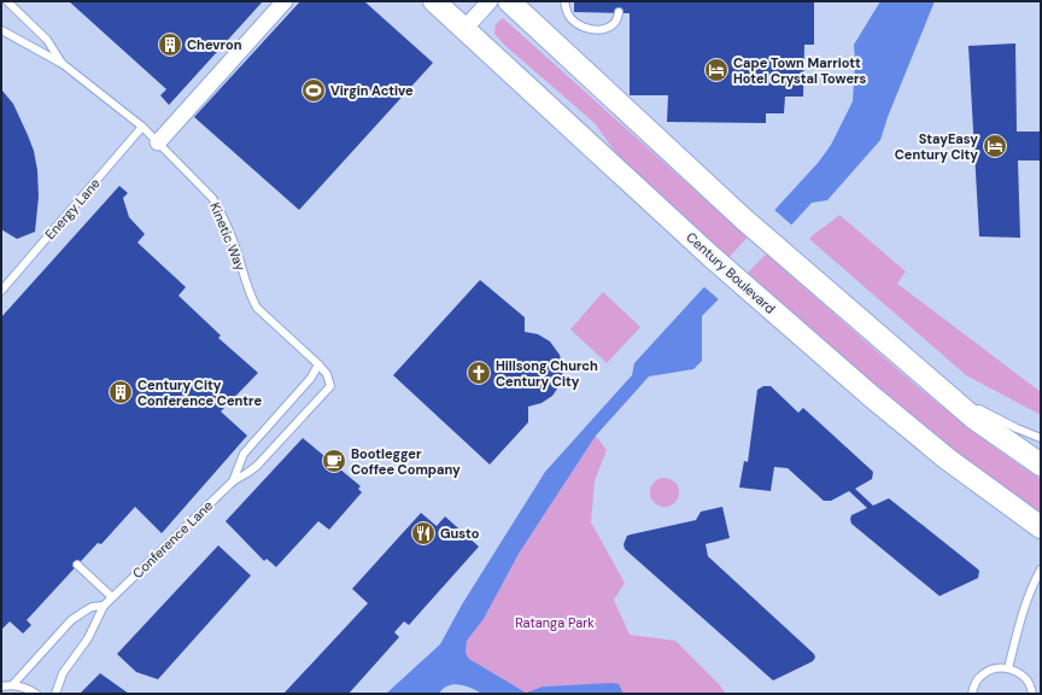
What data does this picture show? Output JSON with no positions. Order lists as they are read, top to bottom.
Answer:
{
  "streets": {
    "main road": ["Century Boulevard"],
    "lane": ["Energy Lane", "Kinetic Way", "Conference Lane"]
  },
  "crossings": [
    ["Energy Lane", "Kinetic Way"],
    ["Kinetic Way", "Conference Lane"]
  ],
  "parks": ["Ratanga Park"],
  "places": {
    "building": ["Chevron", "Century City Conference Centre"],
    "hotel": ["Cape Town Marriott Hotel Crystal Towers", "StayEasy Century City"],
    "sports": ["Virgin Active"],
    "church": ["Hillsong Church Century City"],
    "cafe": ["Bootlegger Coffee Company"],
    "restaurant": ["Gusto"]
  }
}
